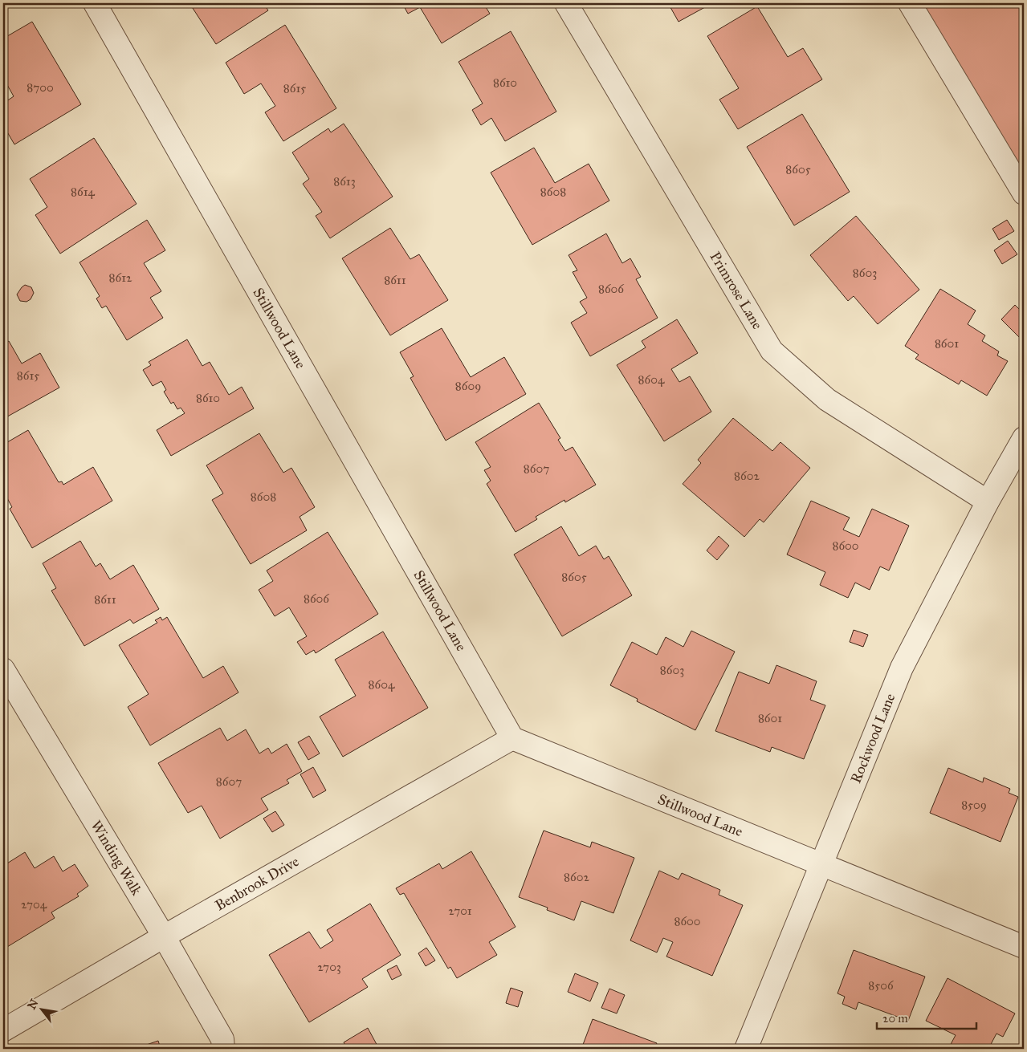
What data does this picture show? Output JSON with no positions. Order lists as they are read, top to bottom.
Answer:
{
  "streets": {
    "street": [
      "Primrose Lane",
      "Stillwood Lane",
      "Rockwood Lane",
      "Winding Walk",
      "Benbrook Drive"
    ]
  },
  "crossings": [
    ["Primrose Lane", "Rockwood Lane"],
    ["Stillwood Lane", "Rockwood Lane"],
    ["Stillwood Lane", "Benbrook Drive"],
    ["Winding Walk", "Benbrook Drive"]
  ],
  "house_numbers": [
    "8610",
    "8700",
    "8615",
    "8605",
    "8613",
    "8614",
    "8608",
    "8603",
    "8612",
    "8611",
    "8606",
    "8601",
    "8615",
    "8604",
    "8609",
    "8610",
    "8607",
    "8602",
    "8608",
    "8600",
    "8605",
    "8606",
    "8611",
    "8603",
    "8604",
    "8601",
    "8607",
    "8509",
    "8602",
    "2704",
    "2701",
    "8600",
    "2703",
    "8506"
  ],
  "scale_bar": "20 m",
  "north": "top left"
}
